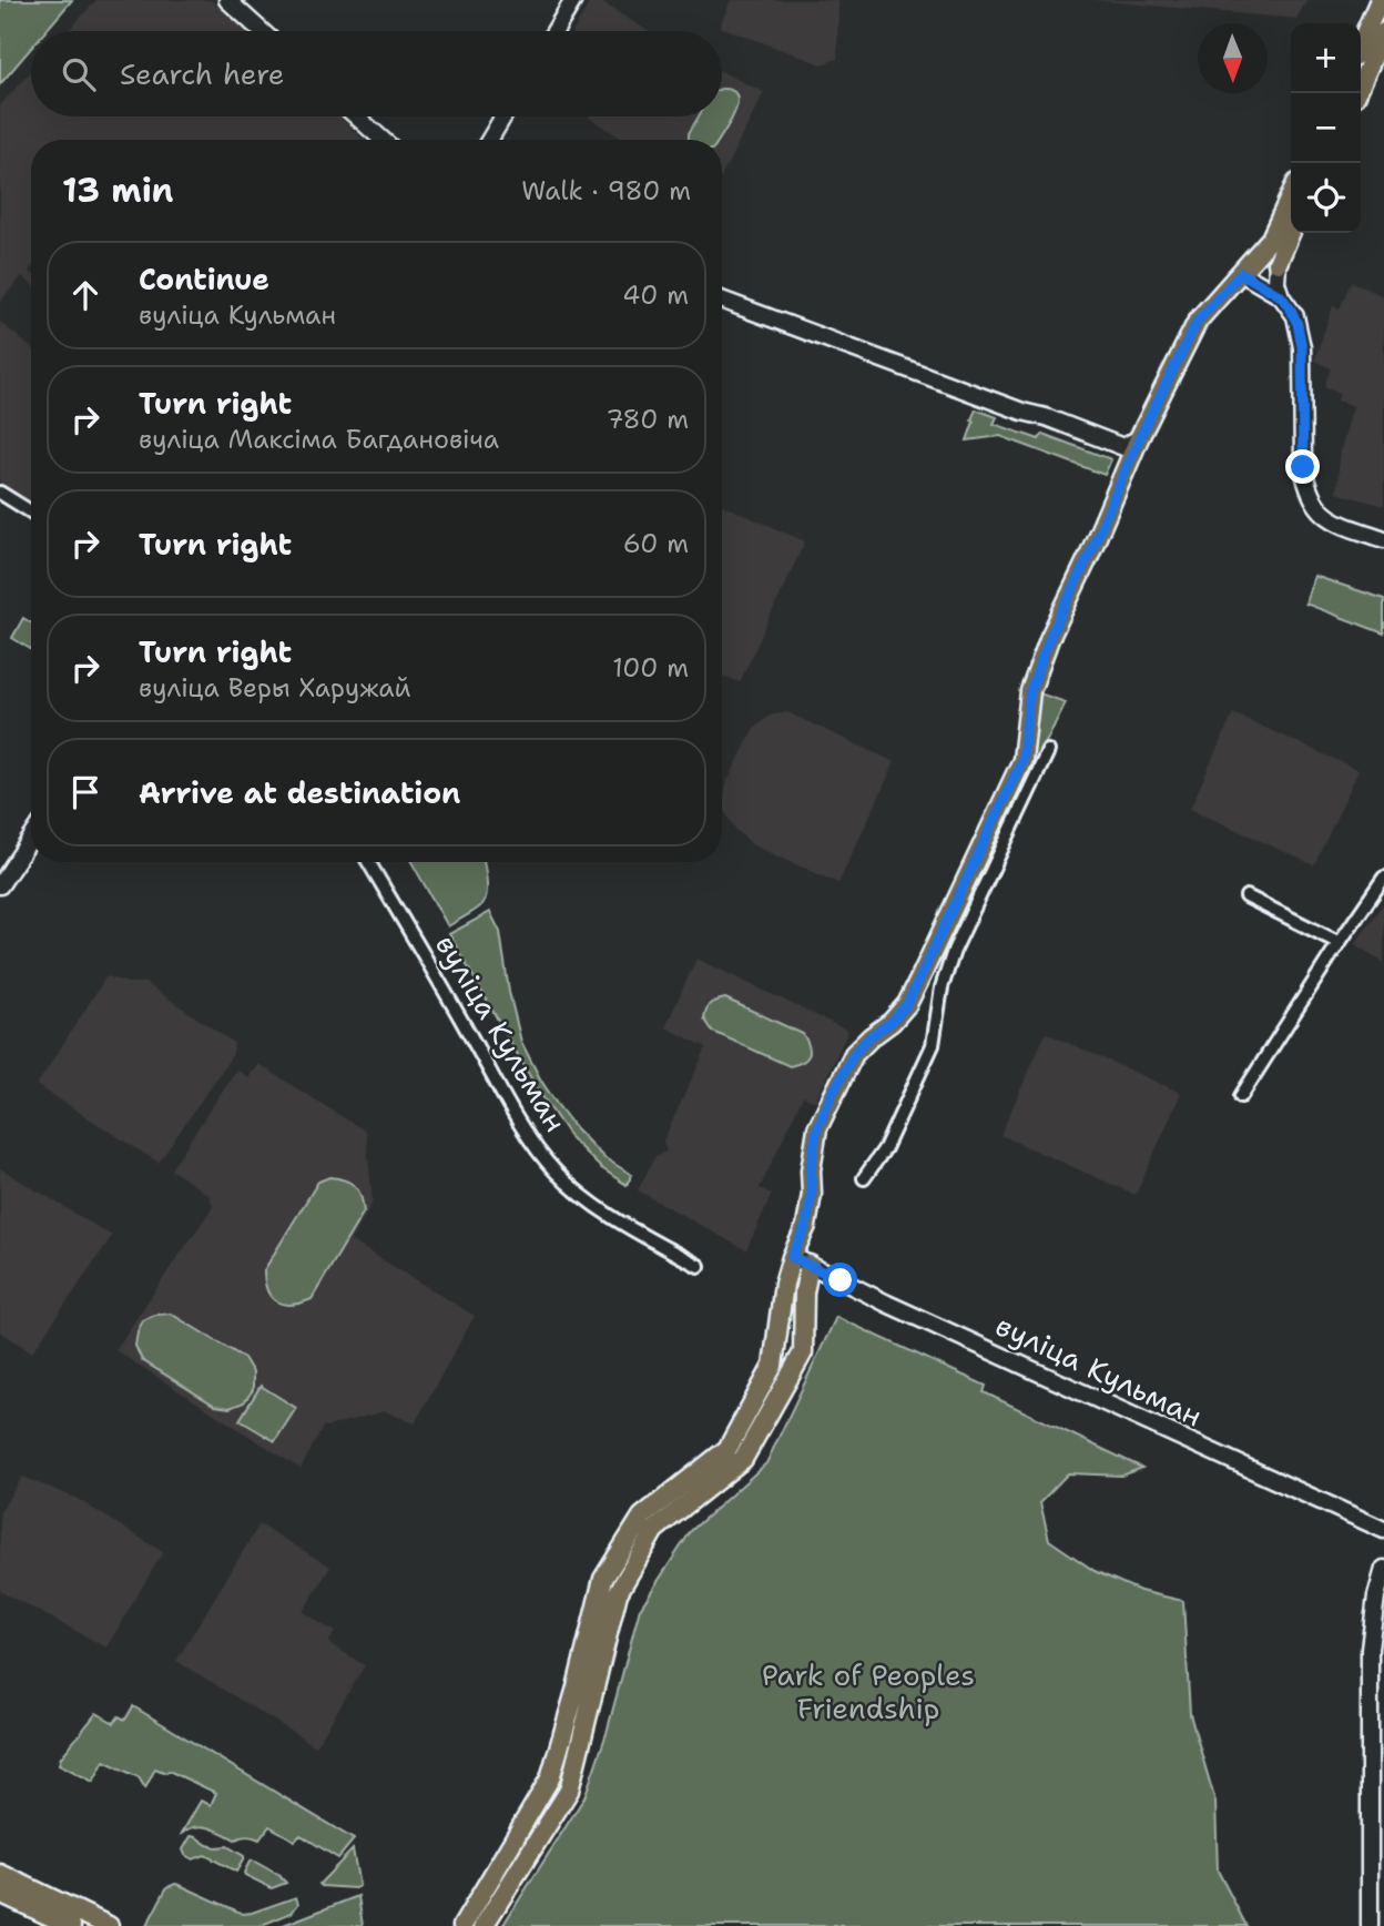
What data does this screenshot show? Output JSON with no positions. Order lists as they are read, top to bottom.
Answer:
{
  "streets": {
    "main road": ["вуліца Кульман"]
  },
  "parks": ["Park of Peoples Friendship"],
  "north": "bottom",
  "page": {
    "map_buttons": ["+", "−"],
    "search": "Search here",
    "heading": ["13 min", "Walk · 980 m"],
    "list": [
      ["Continue", "вуліца Кульман", "40 m"],
      ["Turn right", "вуліца Максіма Багдановіча", "780 m"],
      ["Turn right", "60 m"],
      ["Turn right", "вуліца Веры Харужай", "100 m"],
      "Arrive at destination"
    ]
  }
}
